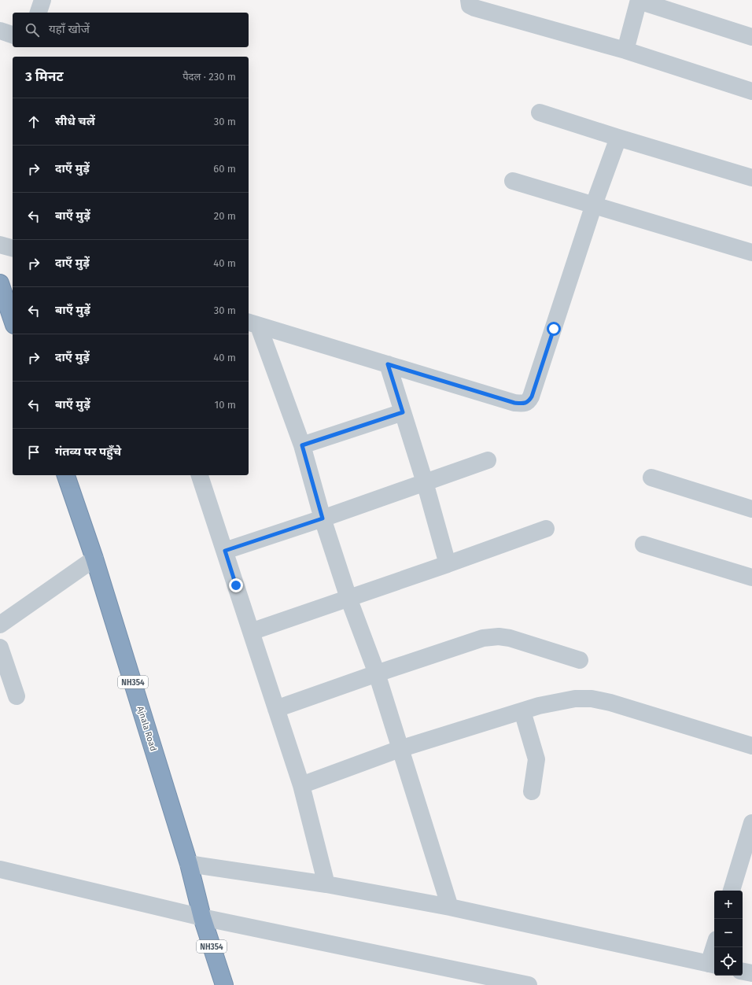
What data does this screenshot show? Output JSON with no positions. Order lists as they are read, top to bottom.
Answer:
{
  "streets": {
    "highway": ["NH354", "Ajnala Road"]
  },
  "page": {
    "search": "यहाँ खोजें",
    "heading": ["3 मिनट", "पैदल · 230 m"],
    "list": [
      ["सीधे चलें", "30 m"],
      ["दाएँ मुड़ें", "60 m"],
      ["बाएँ मुड़ें", "20 m"],
      ["दाएँ मुड़ें", "40 m"],
      ["बाएँ मुड़ें", "30 m"],
      ["दाएँ मुड़ें", "40 m"],
      ["बाएँ मुड़ें", "10 m"],
      "गंतव्य पर पहुँचे"
    ],
    "map_buttons": ["+", "−"]
  }
}
